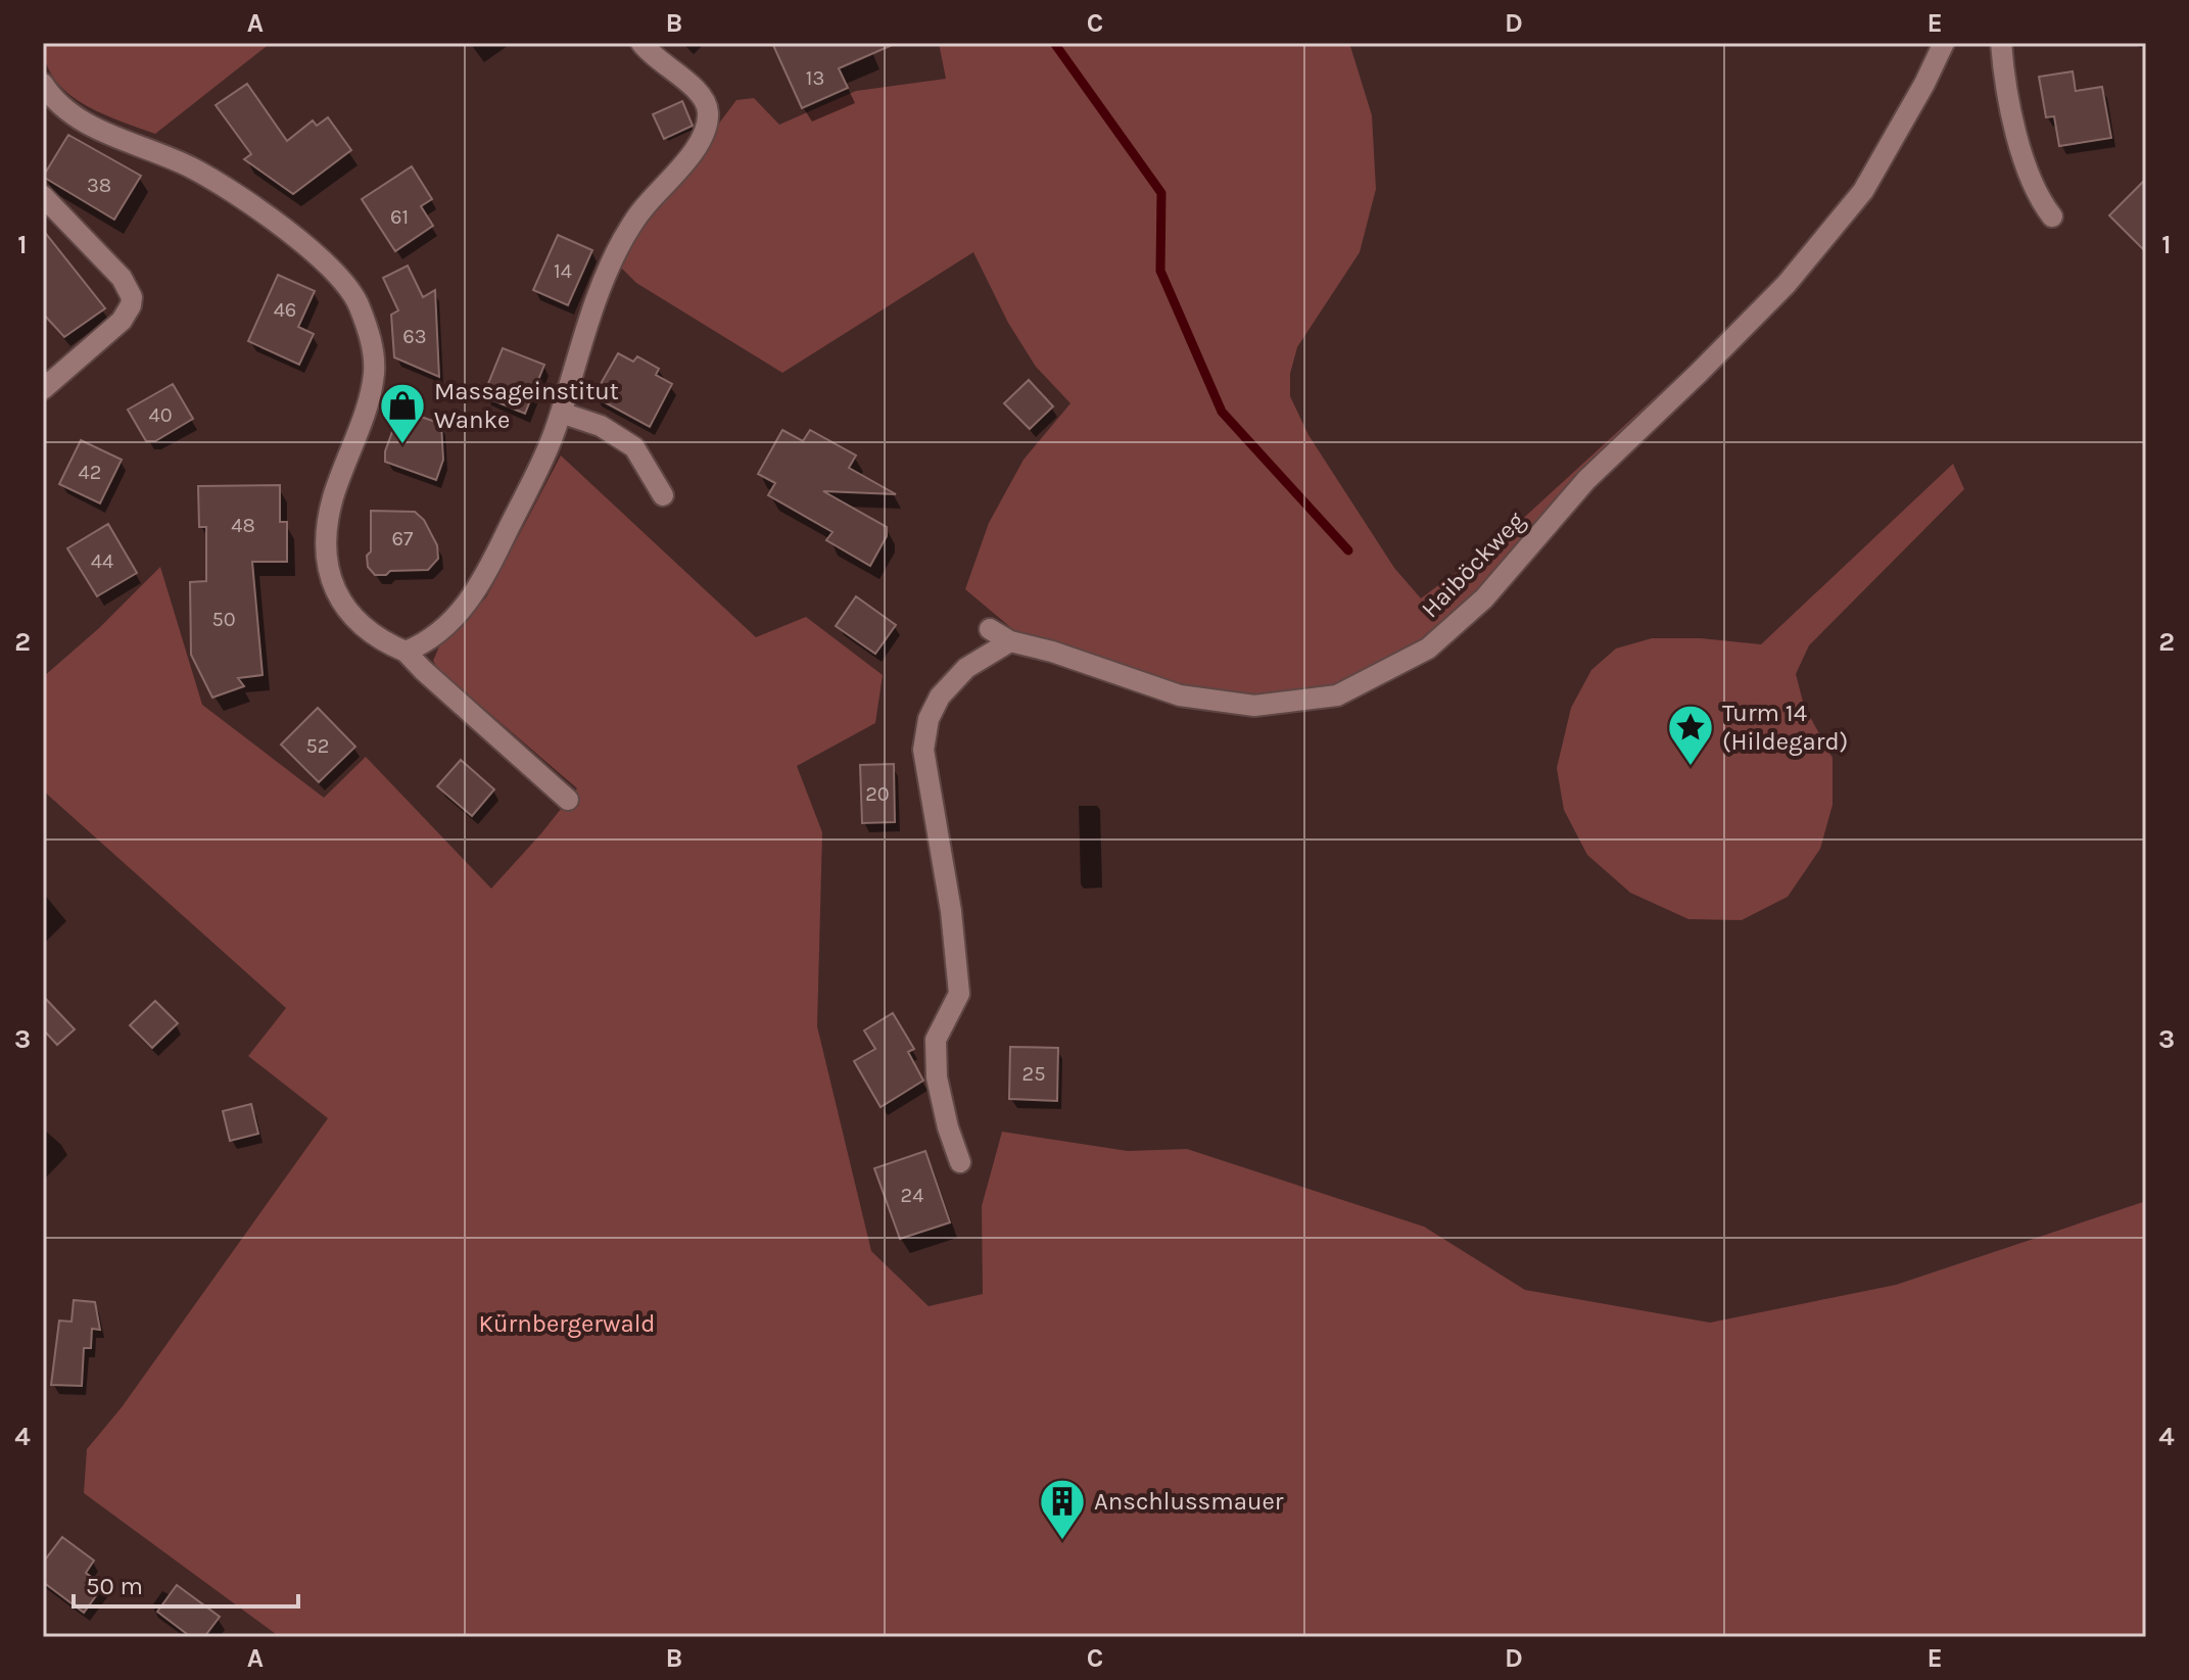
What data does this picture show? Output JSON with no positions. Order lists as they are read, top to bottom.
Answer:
{
  "streets": {
    "street": ["Haiböckweg"]
  },
  "parks": ["Kürnbergerwald"],
  "places": {
    "shop": ["Massageinstitut Wanke"],
    "place": ["Turm 14 (Hildegard)"],
    "building": ["Anschlussmauer"]
  },
  "house_numbers": [
    "13",
    "38",
    "61",
    "14",
    "46",
    "63",
    "40",
    "42",
    "48",
    "67",
    "44",
    "50",
    "52",
    "20",
    "25",
    "24"
  ],
  "scale_bar": "50 m",
  "grid": {
    "columns": [
      "A",
      "B",
      "C",
      "D",
      "E"
    ],
    "rows": [
      "1",
      "2",
      "3",
      "4"
    ]
  }
}
